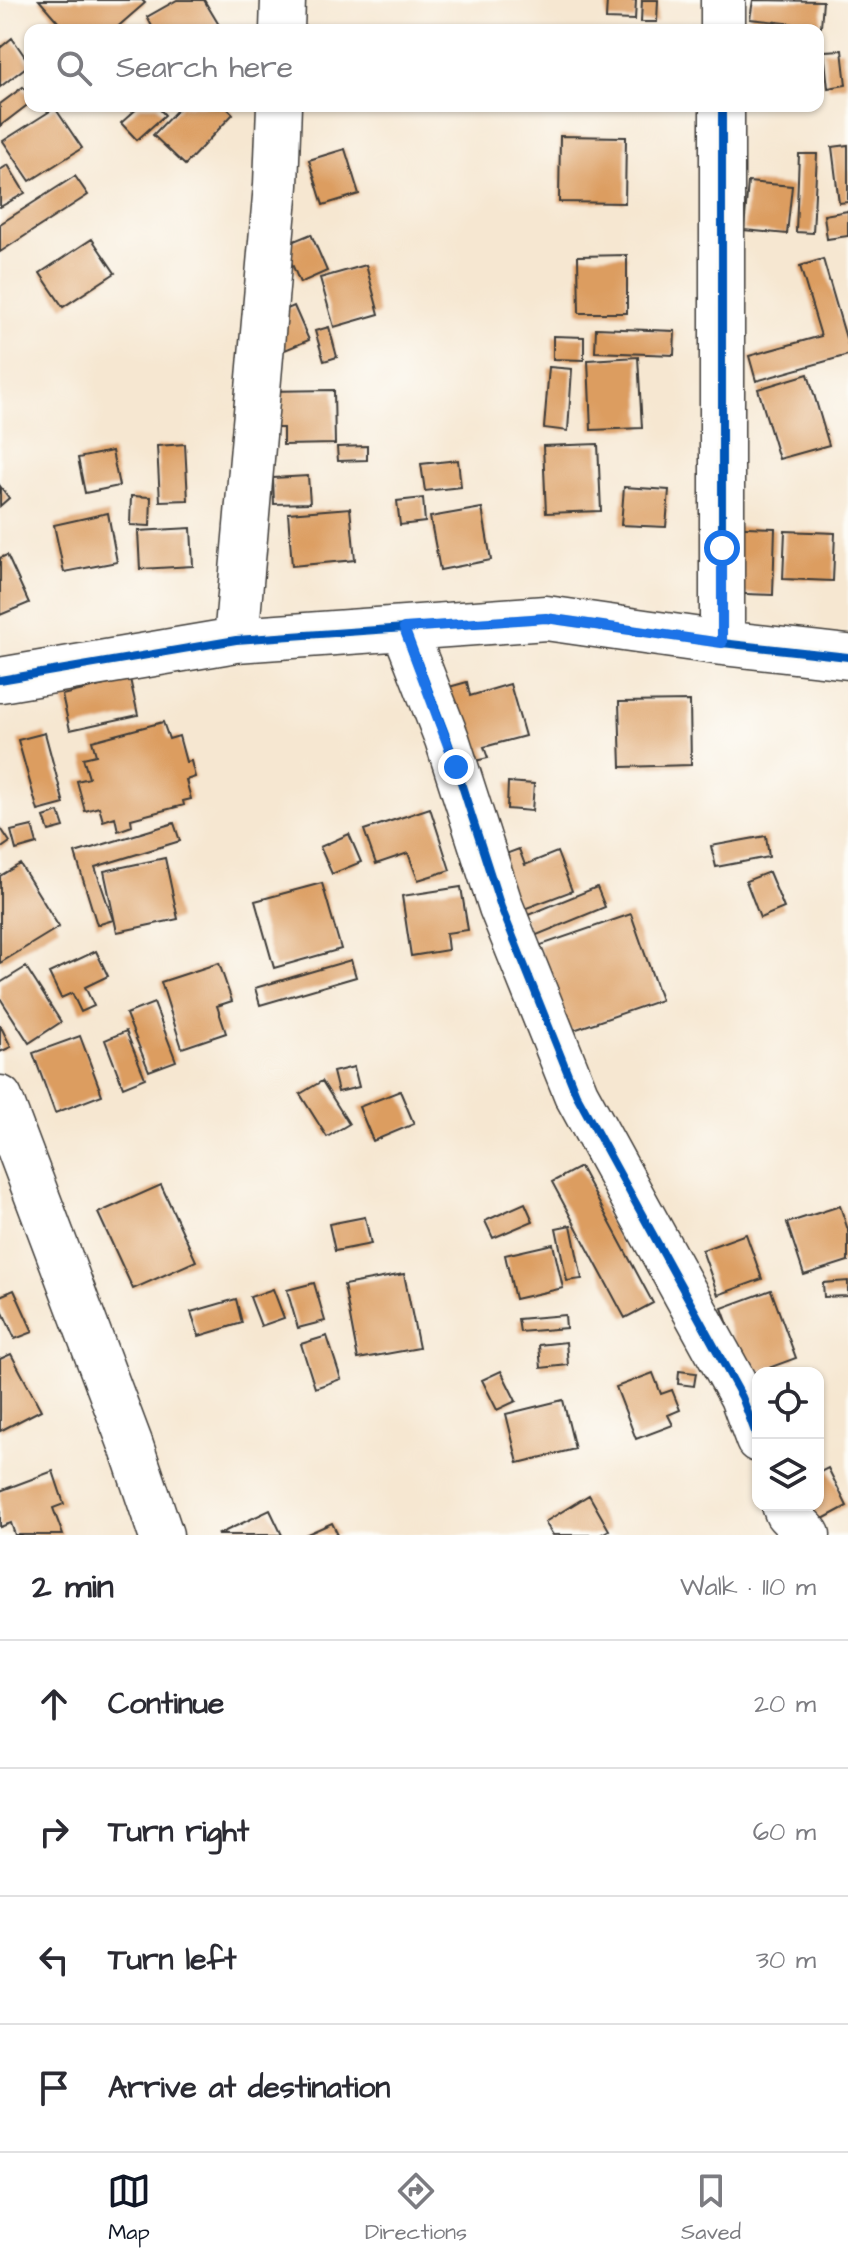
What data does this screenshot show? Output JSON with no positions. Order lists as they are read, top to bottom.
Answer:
{
  "page": {
    "search": "Search here",
    "heading": ["2 min", "Walk · 110 m"],
    "list": [
      ["Continue", "20 m"],
      ["Turn right", "60 m"],
      ["Turn left", "30 m"],
      "Arrive at destination"
    ],
    "nav": ["Map", "Directions", "Saved"]
  }
}
